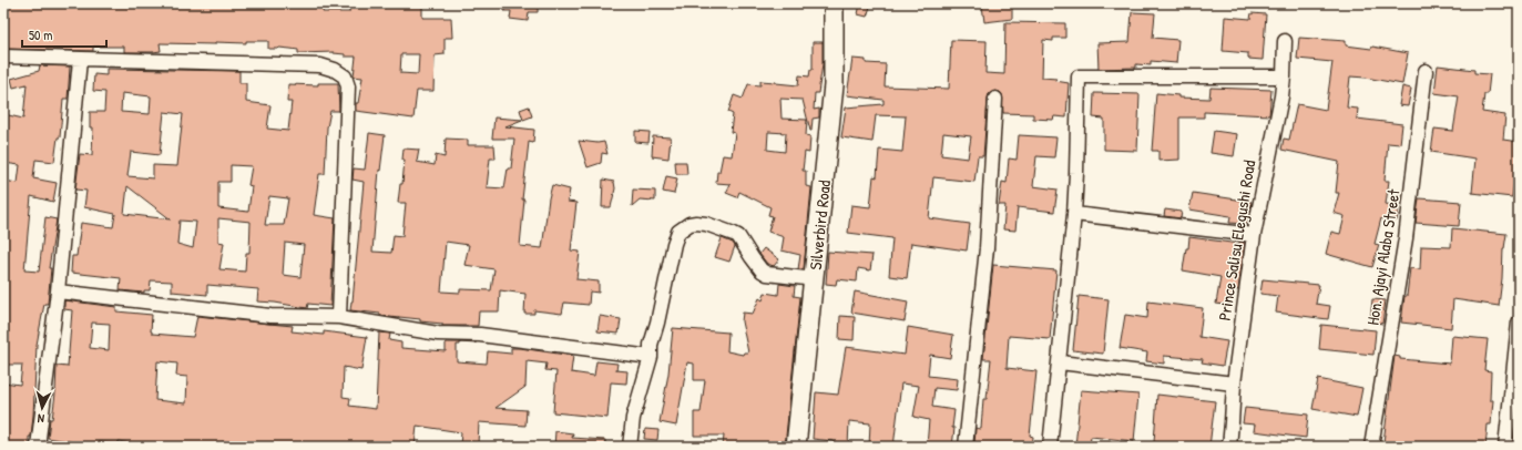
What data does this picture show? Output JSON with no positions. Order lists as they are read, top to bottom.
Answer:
{
  "streets": {
    "street": ["Silverbird Road", "Prince Salisu Elegushi Road", "Hon. Ajayi Alaba Street"]
  },
  "scale_bar": "50 m",
  "north": "bottom"
}
